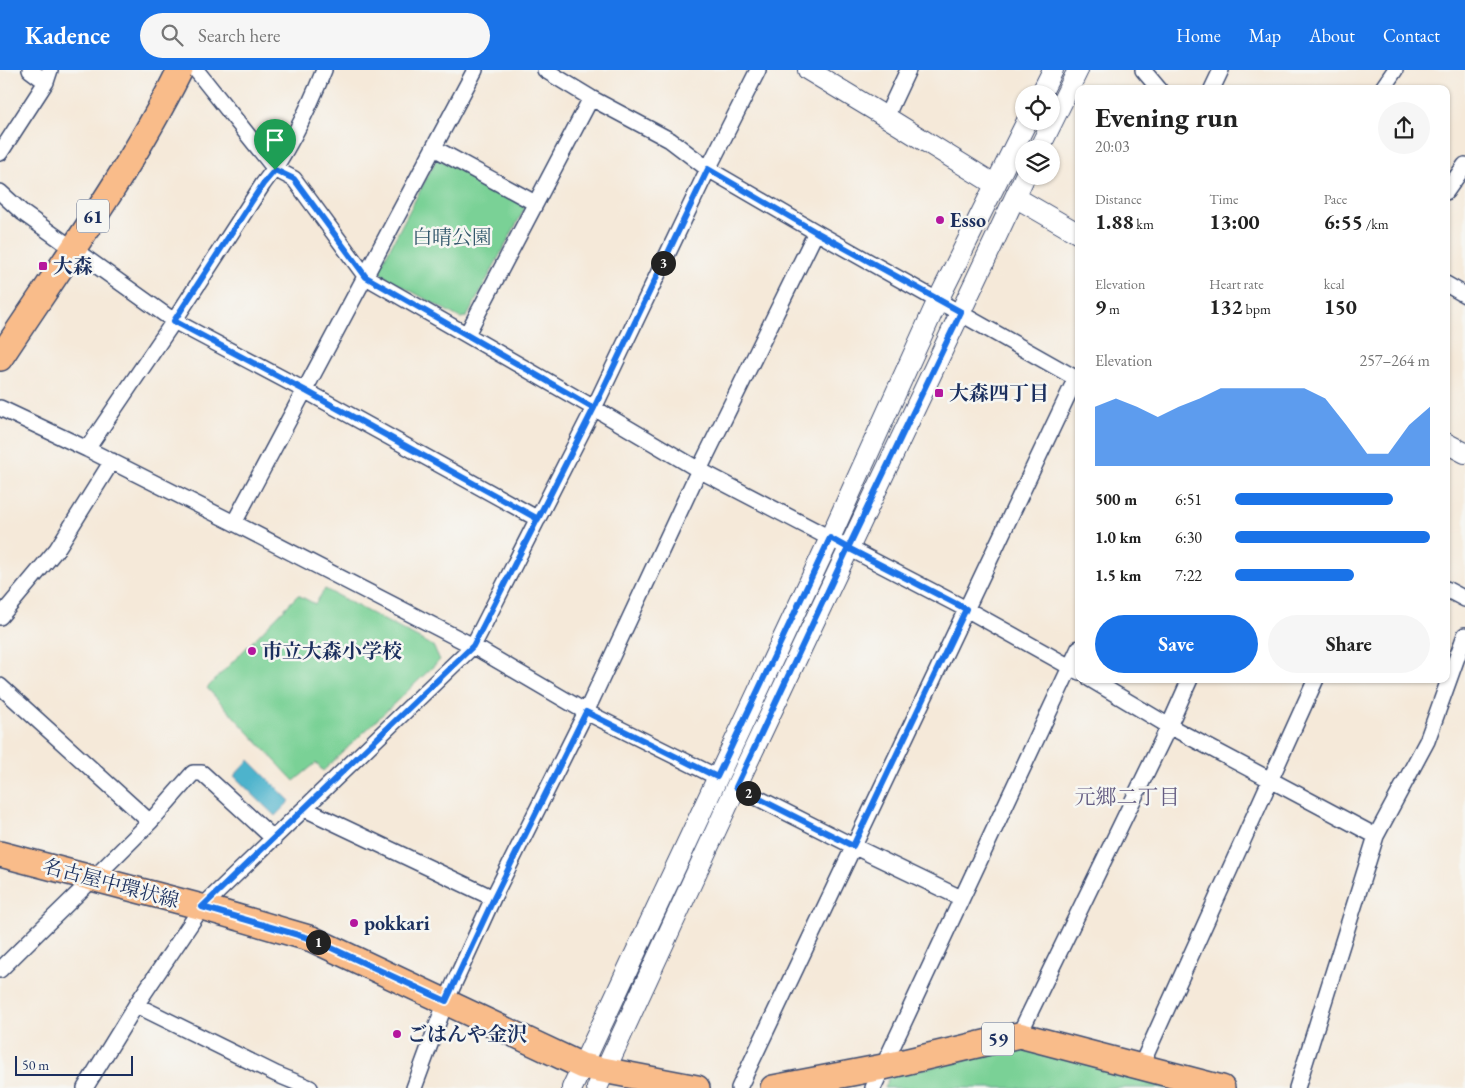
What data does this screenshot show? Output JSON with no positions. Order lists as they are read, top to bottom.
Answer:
{
  "streets": {
    "main road": ["61", "名古屋中環状線", "59"]
  },
  "districts": ["元郷二丁目"],
  "parks": ["白晴公園"],
  "places": {
    "other": [
      "Esso",
      "市立大森小学校",
      "pokkari",
      "ごはんや金沢"
    ],
    "transit": ["大森", "大森四丁目"]
  },
  "scale_bar": "50 m",
  "page": {
    "header": "Kadence",
    "search": "Search here",
    "nav": [
      "Home",
      "Map",
      "About",
      "Contact"
    ],
    "heading": ["Evening run", "20:03"],
    "stats": [
      ["Distance", "1.88 km"],
      ["Time", "13:00"],
      ["Pace", "6:55 /km"],
      ["Elevation", "9 m"],
      ["Heart rate", "132 bpm"],
      ["kcal", "150"]
    ],
    "pins": ["3", "2", "1"],
    "chart": ["Elevation", "257–264 m"],
    "list": [
      {
        "name": "500 m",
        "note": "6:51"
      },
      {
        "name": "1.0 km",
        "note": "6:30"
      },
      {
        "name": "1.5 km",
        "note": "7:22"
      }
    ],
    "buttons": ["Save", "Share"],
    "scale": "50 m"
  }
}
